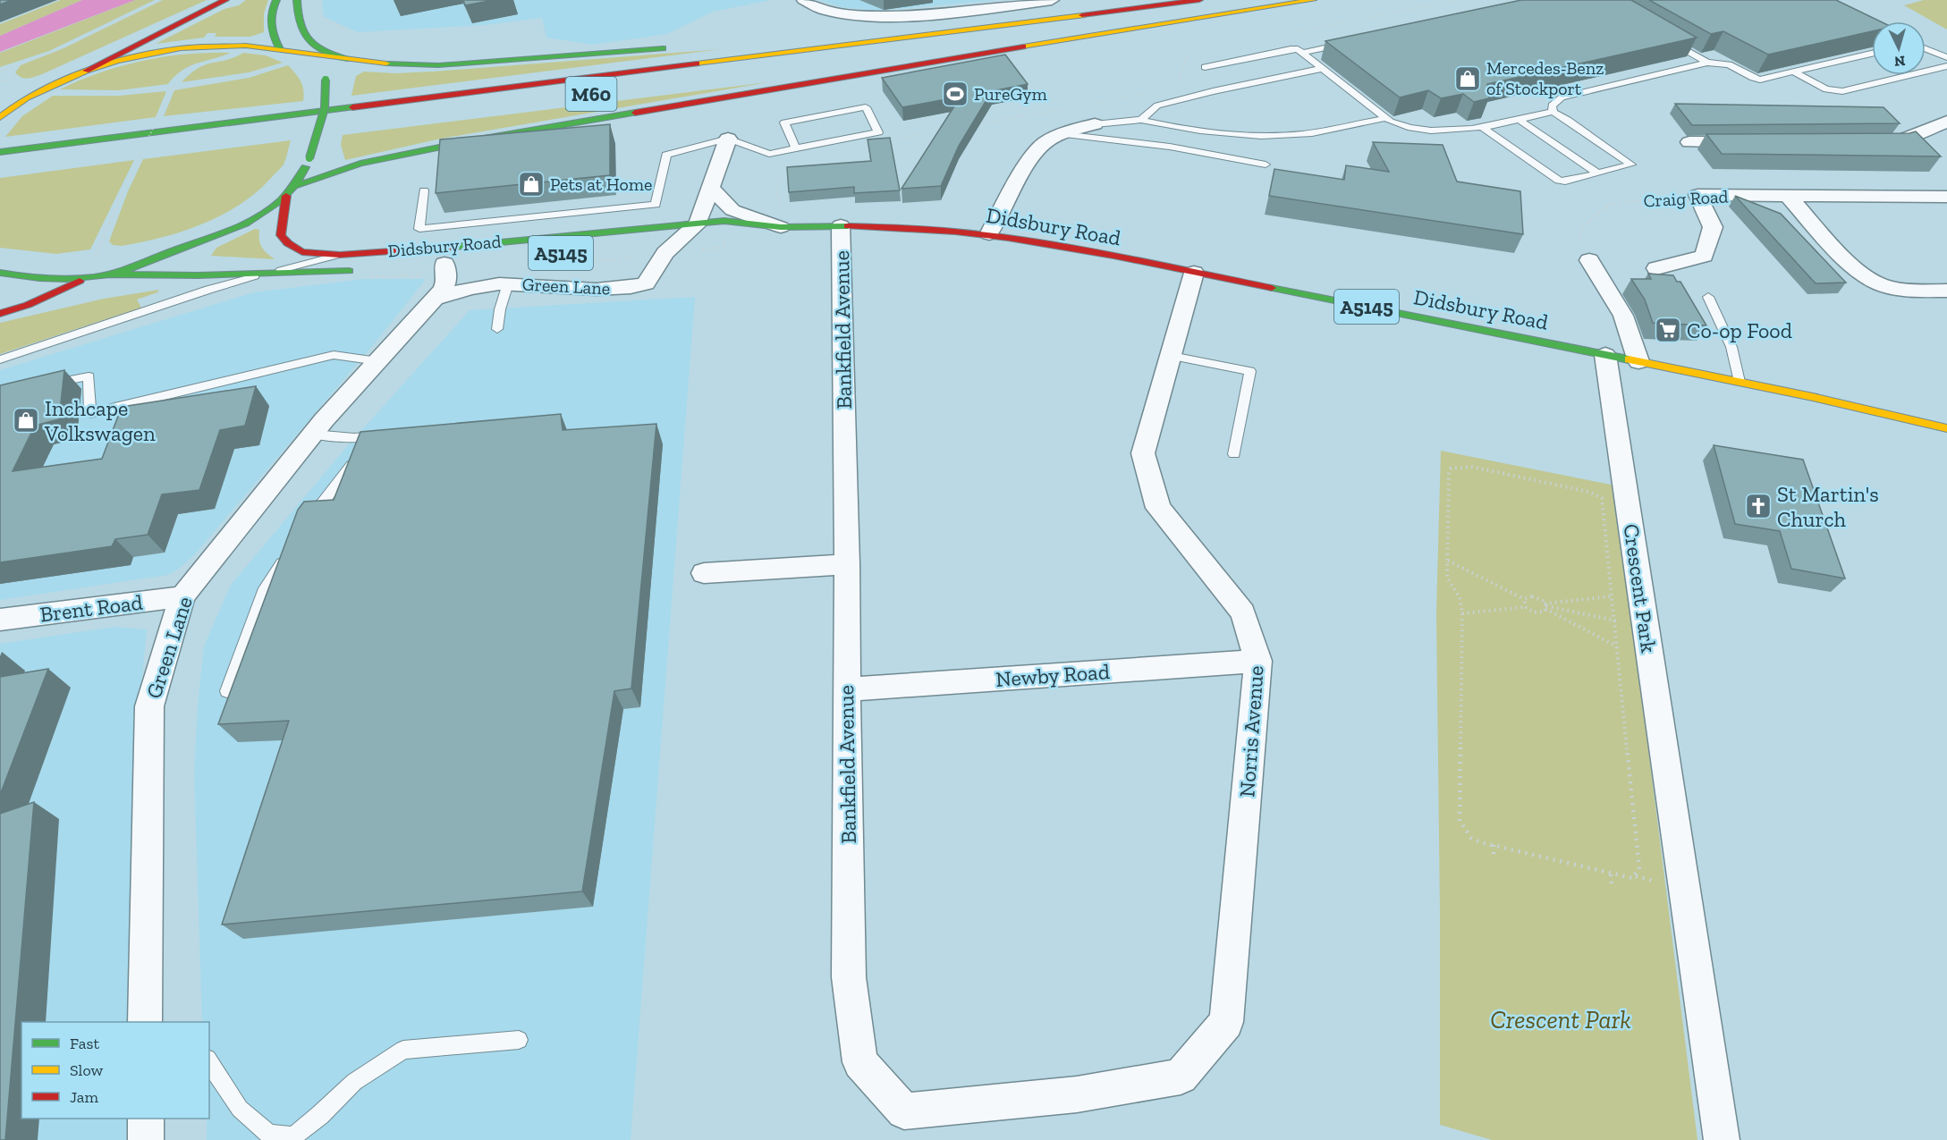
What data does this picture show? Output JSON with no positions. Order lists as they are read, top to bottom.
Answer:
{
  "streets": {
    "main road": ["M60", "Didsbury Road", "A5145"],
    "street": [
      "Craig Road",
      "Green Lane",
      "Bankfield Avenue",
      "Crescent Park",
      "Brent Road",
      "Newby Road",
      "Norris Avenue"
    ]
  },
  "crossings": [
    ["Didsbury Road", "Green Lane"],
    ["Didsbury Road", "Bankfield Avenue"],
    ["Didsbury Road", "Crescent Park"],
    ["Didsbury Road", "Norris Avenue"],
    ["Green Lane", "Brent Road"],
    ["Bankfield Avenue", "Newby Road"],
    ["Bankfield Avenue", "Norris Avenue"],
    ["Newby Road", "Norris Avenue"]
  ],
  "parks": ["Crescent Park"],
  "places": {
    "shop": ["Mercedes-Benz of Stockport", "Pets at Home", "Inchcape Volkswagen"],
    "sports": ["PureGym"],
    "supermarket": ["Co-op Food"],
    "church": ["St Martin's Church"]
  },
  "legend": ["Fast", "Slow", "Jam"],
  "north": "bottom"
}
